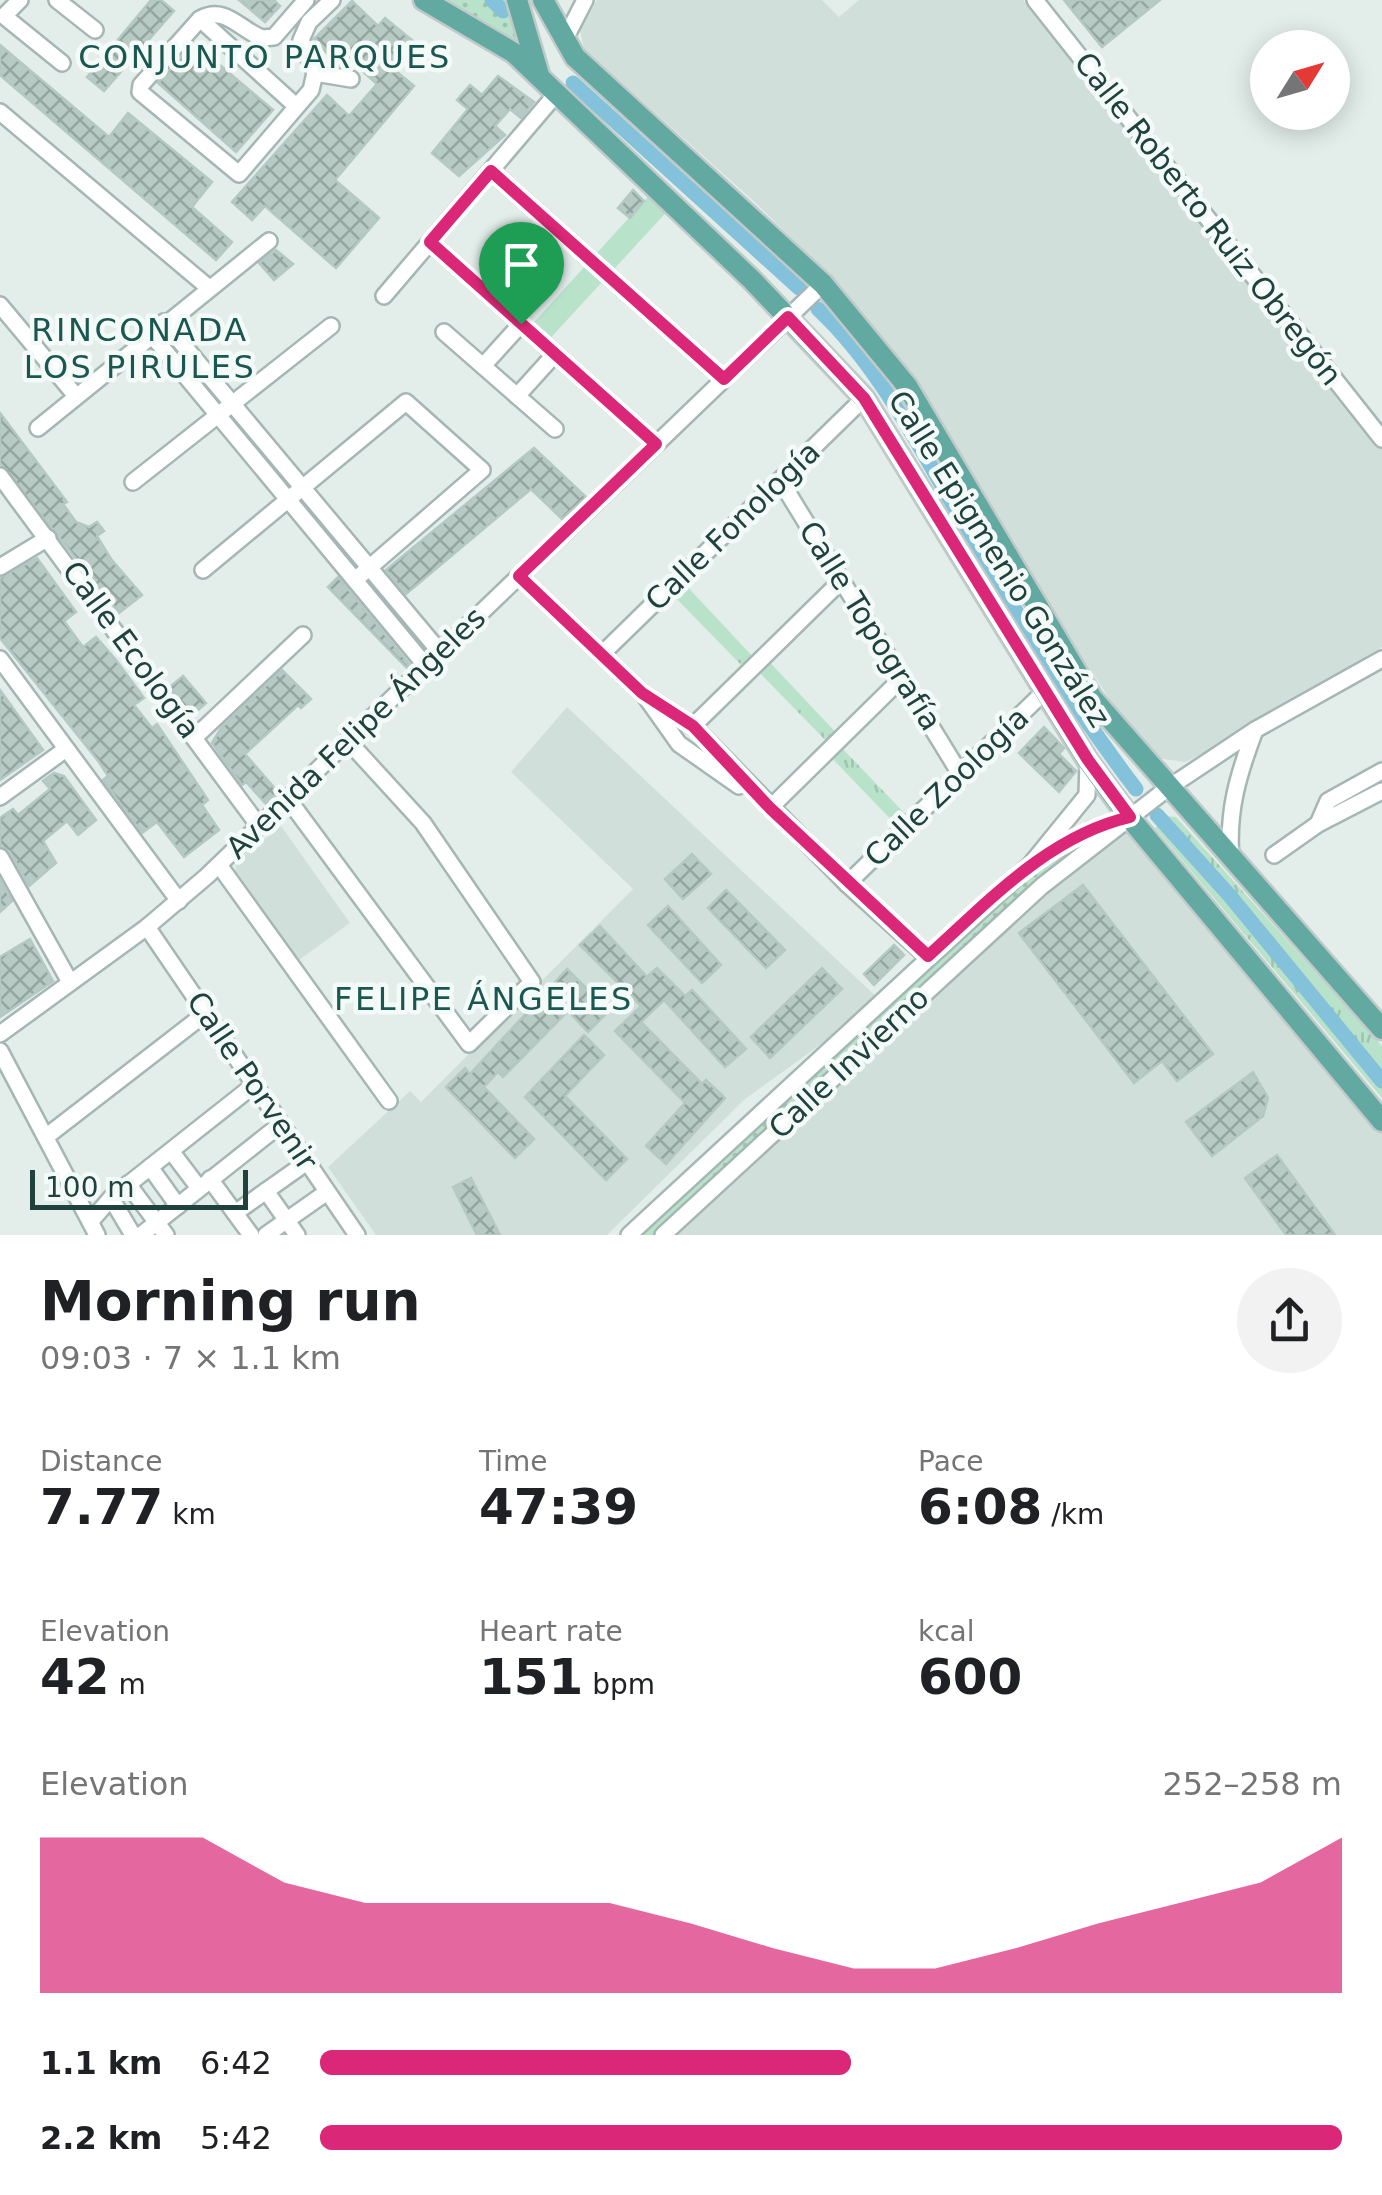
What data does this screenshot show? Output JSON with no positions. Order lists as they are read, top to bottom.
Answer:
{
  "streets": {
    "main road": ["Calle Epigmenio González"],
    "street": [
      "Calle Roberto Ruiz Obregón",
      "Calle Fonología",
      "Calle Topografía",
      "Calle Ecología",
      "Avenida Felipe Ángeles",
      "Calle Zoología",
      "Calle Invierno",
      "Calle Porvenir"
    ]
  },
  "crossings": [
    ["Calle Fonología", "Calle Epigmenio González"],
    ["Calle Fonología", "Calle Topografía"],
    ["Calle Epigmenio González", "Avenida Felipe Ángeles"],
    ["Calle Epigmenio González", "Calle Zoología"],
    ["Calle Epigmenio González", "Calle Invierno"],
    ["Calle Topografía", "Calle Zoología"],
    ["Calle Ecología", "Avenida Felipe Ángeles"],
    ["Avenida Felipe Ángeles", "Calle Porvenir"]
  ],
  "districts": ["CONJUNTO PARQUES", "RINCONADA LOS PIRULES", "FELIPE ÁNGELES"],
  "scale_bar": "100 m",
  "north": "top right",
  "page": {
    "scale": "100 m",
    "heading": ["Morning run", "09:03 · 7 × 1.1 km"],
    "stats": [
      ["Distance", "7.77 km"],
      ["Time", "47:39"],
      ["Pace", "6:08 /km"],
      ["Elevation", "42 m"],
      ["Heart rate", "151 bpm"],
      ["kcal", "600"]
    ],
    "chart": ["Elevation", "252–258 m"],
    "list": [
      {
        "name": "1.1 km",
        "note": "6:42"
      },
      {
        "name": "2.2 km",
        "note": "5:42"
      }
    ]
  }
}
